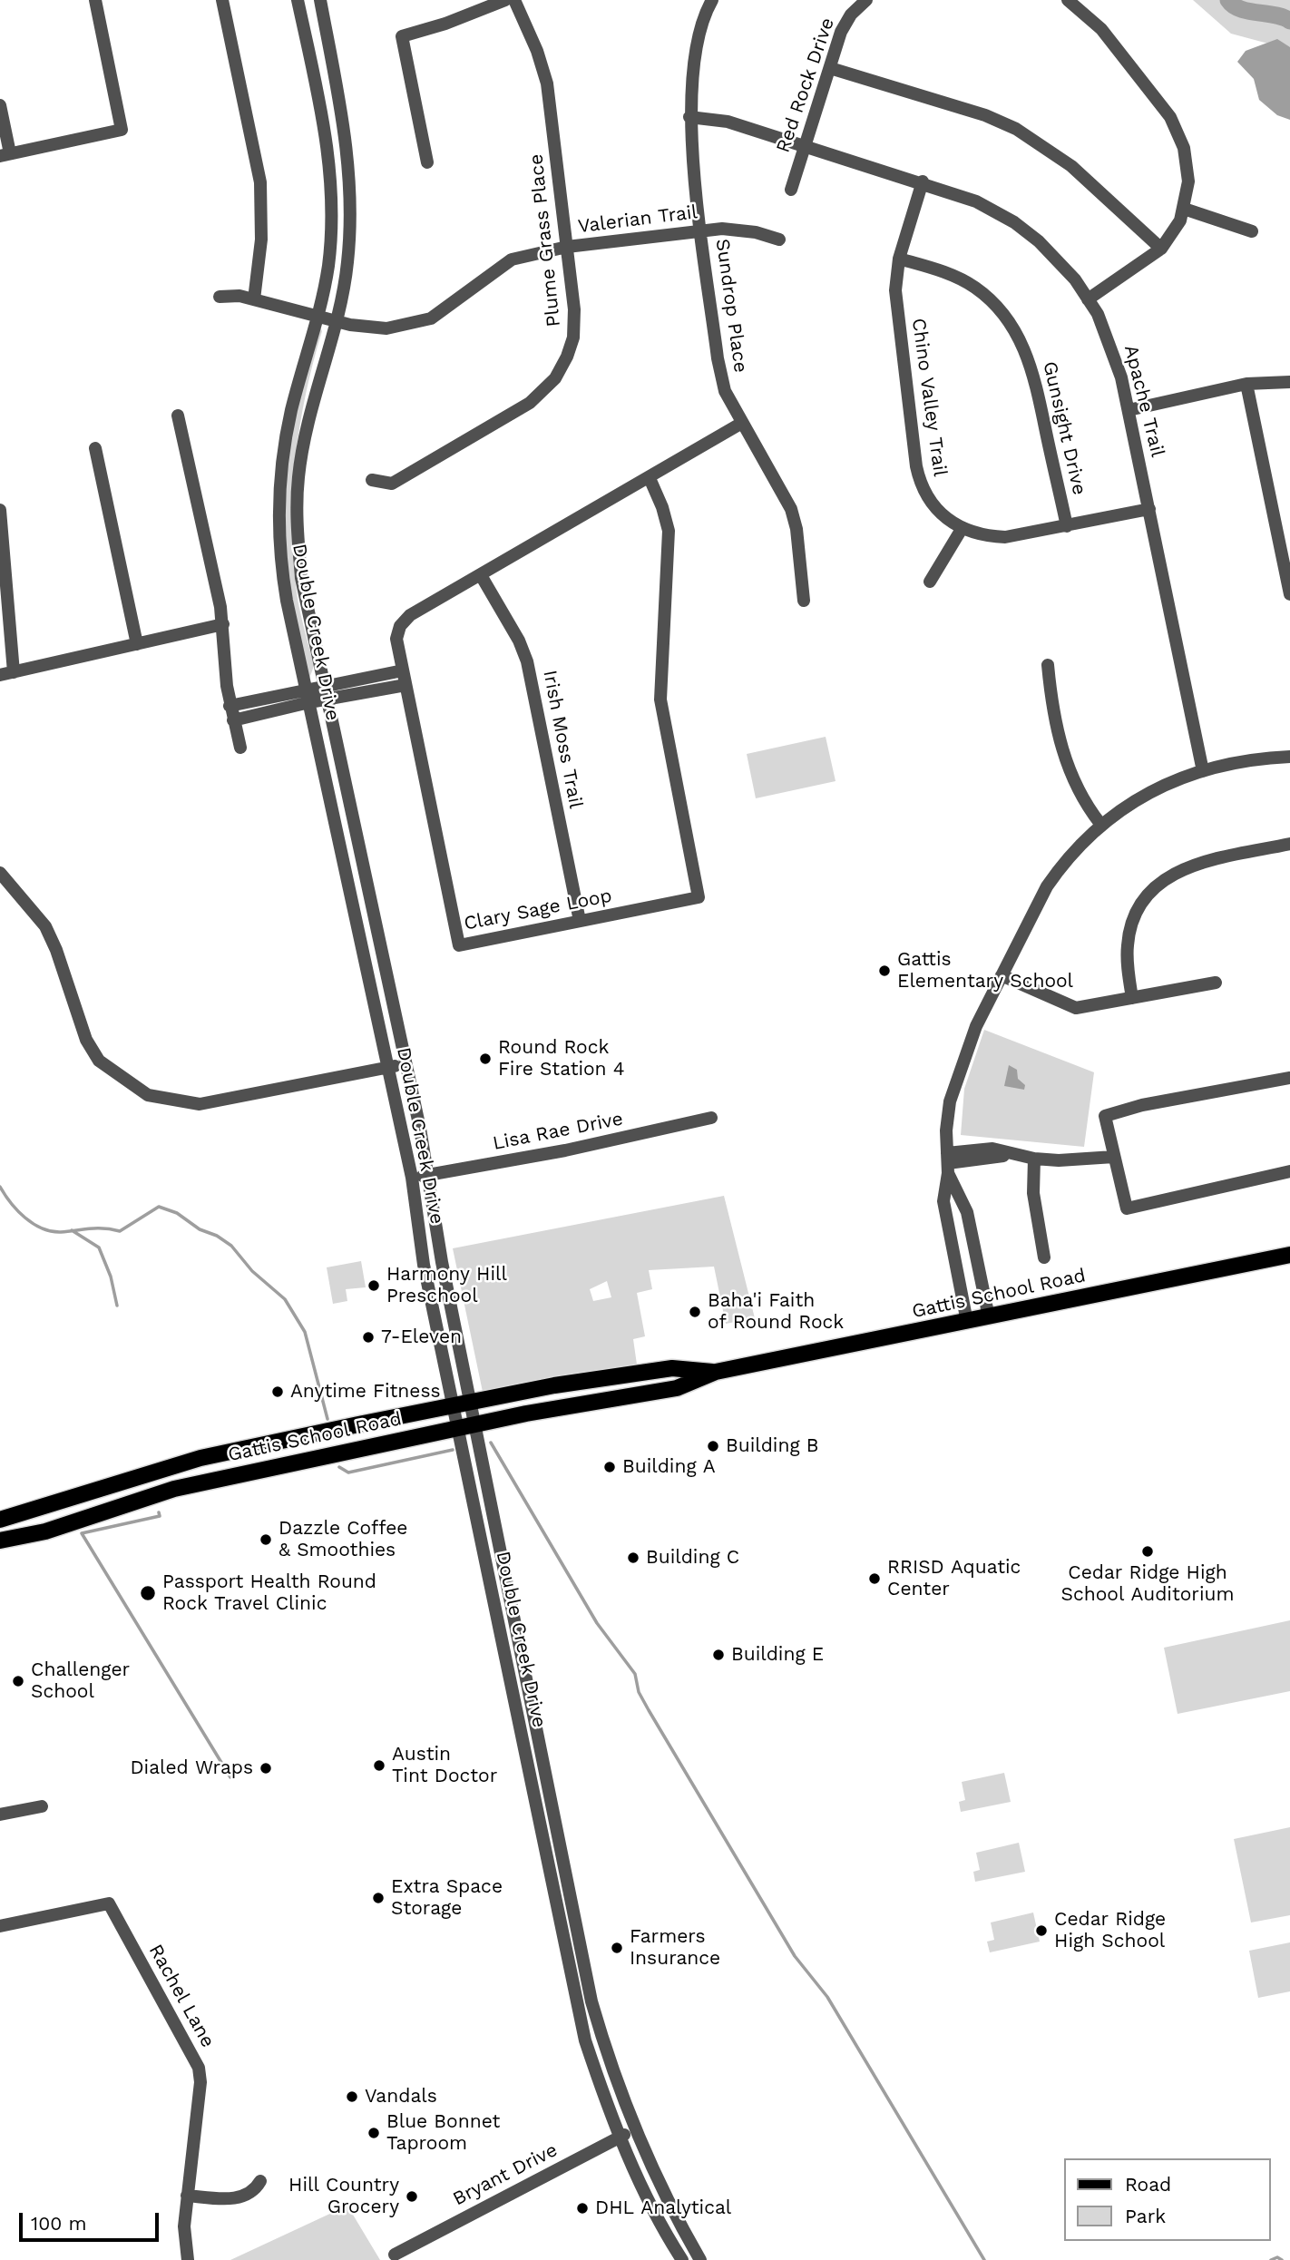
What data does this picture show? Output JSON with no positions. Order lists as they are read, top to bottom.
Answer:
{
  "streets": {
    "main road": ["Gattis School Road"],
    "street": [
      "Red Rock Drive",
      "Valerian Trail",
      "Plume Grass Place",
      "Sundrop Place",
      "Chino Valley Trail",
      "Apache Trail",
      "Gunsight Drive",
      "Double Creek Drive",
      "Irish Moss Trail",
      "Clary Sage Loop",
      "Lisa Rae Drive",
      "Rachel Lane",
      "Bryant Drive"
    ]
  },
  "crossings": [
    ["Red Rock Drive", "Apache Trail"],
    ["Valerian Trail", "Plume Grass Place"],
    ["Valerian Trail", "Sundrop Place"],
    ["Valerian Trail", "Double Creek Drive"],
    ["Sundrop Place", "Apache Trail"],
    ["Sundrop Place", "Clary Sage Loop"],
    ["Chino Valley Trail", "Apache Trail"],
    ["Chino Valley Trail", "Gunsight Drive"],
    ["Double Creek Drive", "Lisa Rae Drive"],
    ["Double Creek Drive", "Gattis School Road"],
    ["Double Creek Drive", "Bryant Drive"],
    ["Irish Moss Trail", "Clary Sage Loop"]
  ],
  "places": [
    "Gattis Elementary School",
    "Round Rock Fire Station 4",
    "Harmony Hill Preschool",
    "Baha'i Faith of Round Rock",
    "7-Eleven",
    "Anytime Fitness",
    "Building B",
    "Building A",
    "Dazzle Coffee & Smoothies",
    "Cedar Ridge High School Auditorium",
    "Building C",
    "RRISD Aquatic Center",
    "Passport Health Round Rock Travel Clinic",
    "Building E",
    "Challenger School",
    "Austin Tint Doctor",
    "Dialed Wraps",
    "Extra Space Storage",
    "Cedar Ridge High School",
    "Farmers Insurance",
    "Vandals",
    "Blue Bonnet Taproom",
    "Hill Country Grocery",
    "DHL Analytical"
  ],
  "legend": ["Road", "Park"],
  "scale_bar": "100 m"
}
